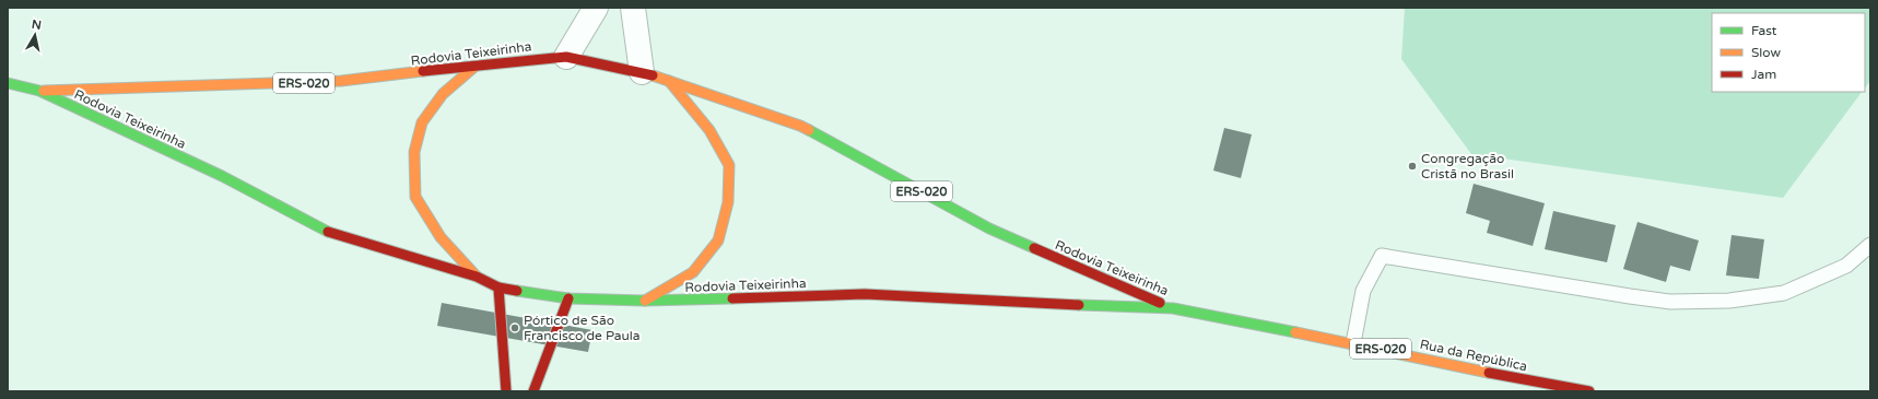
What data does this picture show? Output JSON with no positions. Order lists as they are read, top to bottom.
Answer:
{
  "streets": {
    "main road": ["Rodovia Teixeirinha", "ERS-020", "Rua da República"]
  },
  "crossings": [
    ["Rodovia Teixeirinha", "Rua da República"]
  ],
  "places": ["Congregação Cristã no Brasil", "Pórtico de São Francisco de Paula"],
  "legend": ["Fast", "Slow", "Jam"],
  "north": "top"
}
